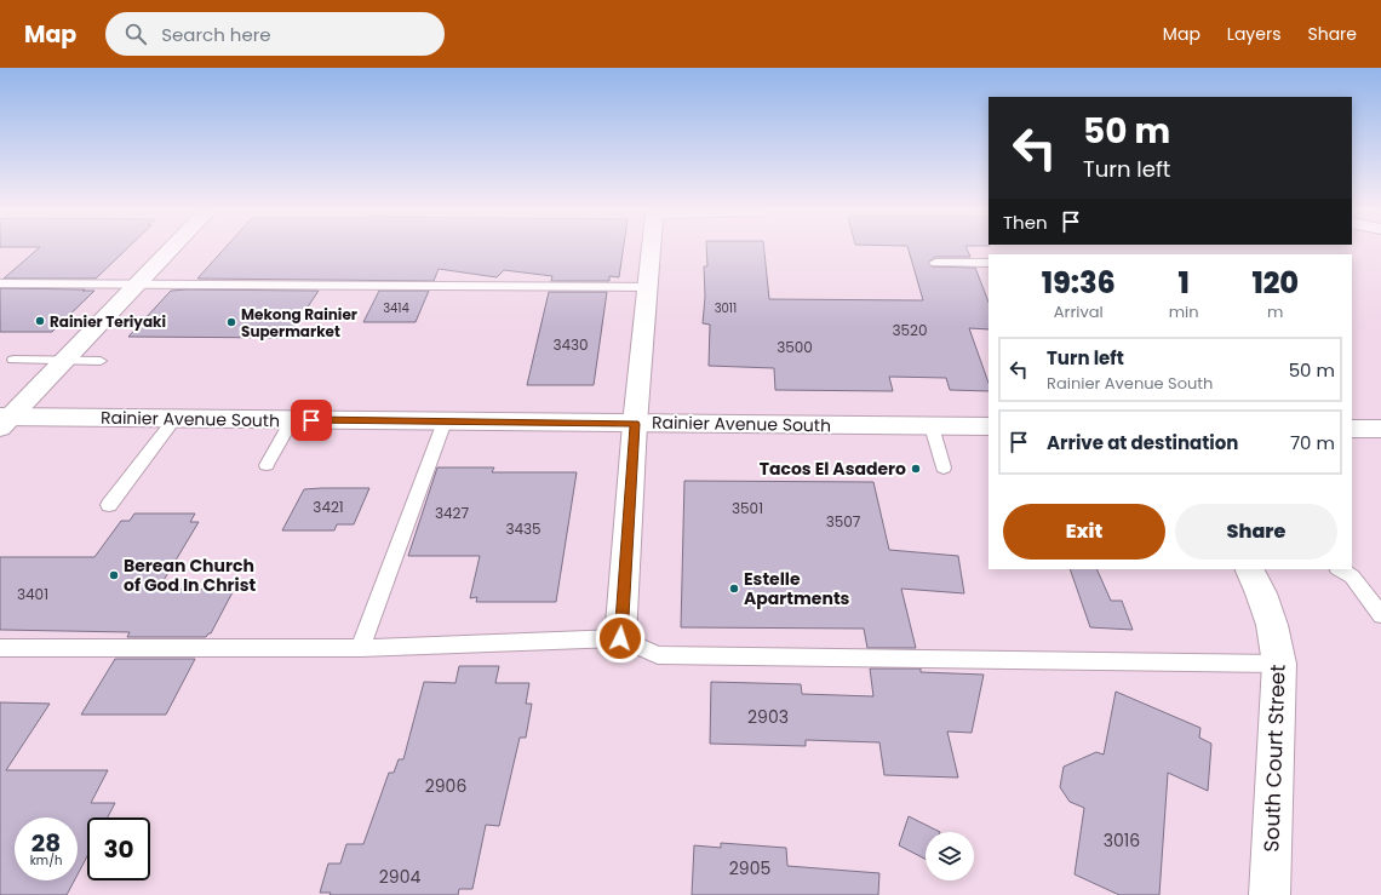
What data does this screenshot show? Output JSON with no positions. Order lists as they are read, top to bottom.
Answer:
{
  "streets": {
    "street": ["Rainier Avenue South", "South Court Street"]
  },
  "places": [
    "Rainier Teriyaki",
    "Mekong Rainier Supermarket",
    "Tacos El Asadero",
    "Berean Church of God In Christ",
    "Estelle Apartments"
  ],
  "house_numbers": [
    "3414",
    "3011",
    "3520",
    "3430",
    "3500",
    "3421",
    "3501",
    "3427",
    "3507",
    "3435",
    "3401",
    "2903",
    "2906",
    "3016",
    "2905",
    "2904"
  ],
  "page": {
    "header": "Map",
    "search": "Search here",
    "nav": ["Map", "Layers", "Share"],
    "turn": ["50 m", "Turn left"],
    "then": "Then",
    "eta": [
      "19:36",
      "Arrival",
      "1",
      "min",
      "120",
      "m"
    ],
    "list": [
      {
        "name": "Turn left",
        "note": "Rainier Avenue South",
        "value": "50 m"
      },
      {
        "name": "Arrive at destination",
        "value": "70 m"
      }
    ],
    "buttons": ["Exit", "Share"],
    "speed": "28 km/h",
    "limit": "30"
  }
}
